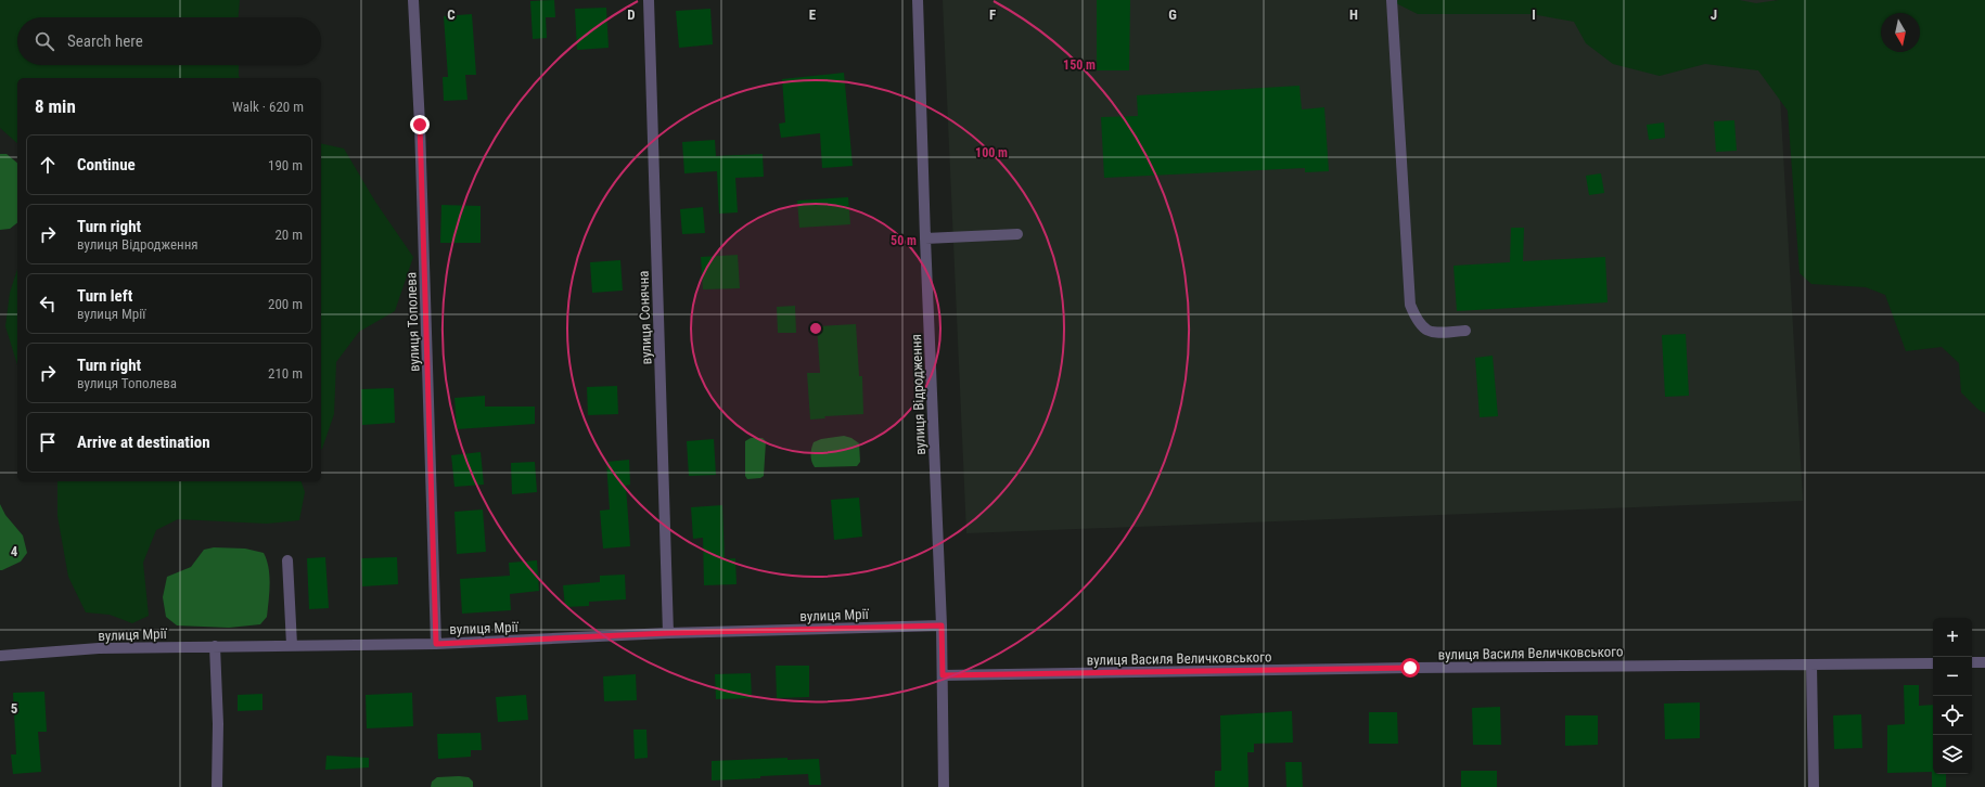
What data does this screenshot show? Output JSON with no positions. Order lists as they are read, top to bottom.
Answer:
{
  "streets": {
    "street": [
      "вулиця Сонячна",
      "вулиця Тополева",
      "вулиця Відродження",
      "вулиця Мрії",
      "вулиця Василя Величковського"
    ]
  },
  "crossings": [
    ["вулиця Сонячна", "вулиця Мрії"],
    ["вулиця Тополева", "вулиця Мрії"],
    ["вулиця Відродження", "вулиця Мрії"],
    ["вулиця Відродження", "вулиця Василя Величковського"]
  ],
  "north": "bottom",
  "page": {
    "search": "Search here",
    "heading": ["8 min", "Walk · 620 m"],
    "list": [
      ["Continue", "190 m"],
      ["Turn right", "вулиця Відродження", "20 m"],
      ["Turn left", "вулиця Мрії", "200 m"],
      ["Turn right", "вулиця Тополева", "210 m"],
      "Arrive at destination"
    ],
    "map_buttons": ["+", "−"]
  },
  "grid": {
    "columns": [
      "C",
      "D",
      "E",
      "F",
      "G",
      "H",
      "I",
      "J"
    ],
    "rows": ["4", "5"]
  },
  "rings": ["150 m", "100 m", "50 m"]
}
